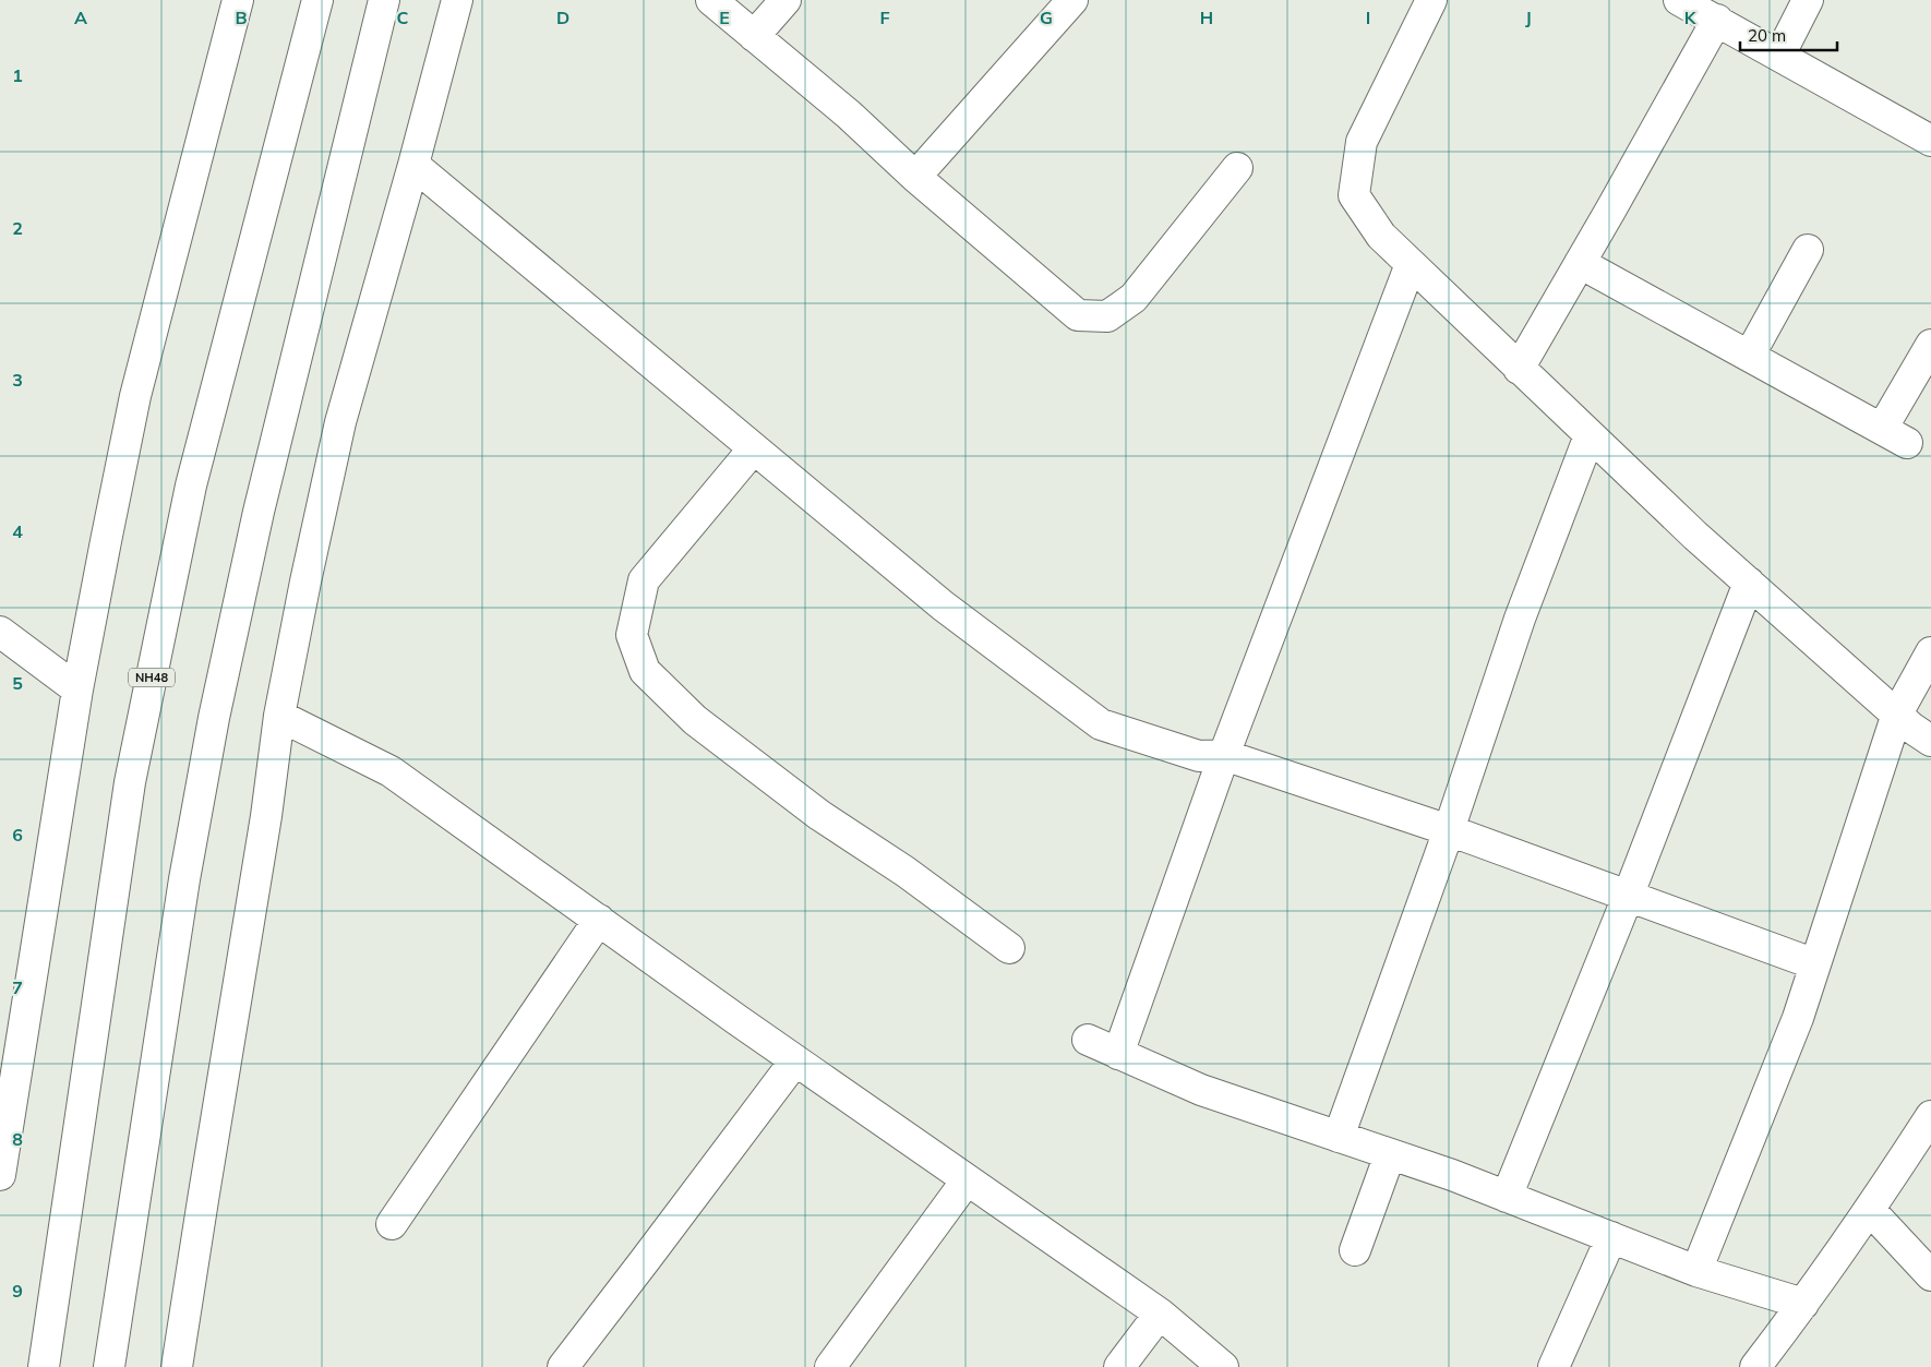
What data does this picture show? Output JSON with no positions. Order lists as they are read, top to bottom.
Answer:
{
  "streets": {
    "main road": ["NH48"]
  },
  "scale_bar": "20 m",
  "grid": {
    "columns": [
      "A",
      "B",
      "C",
      "D",
      "E",
      "F",
      "G",
      "H",
      "I",
      "J",
      "K"
    ],
    "rows": [
      "1",
      "2",
      "3",
      "4",
      "5",
      "6",
      "7",
      "8",
      "9"
    ]
  }
}
